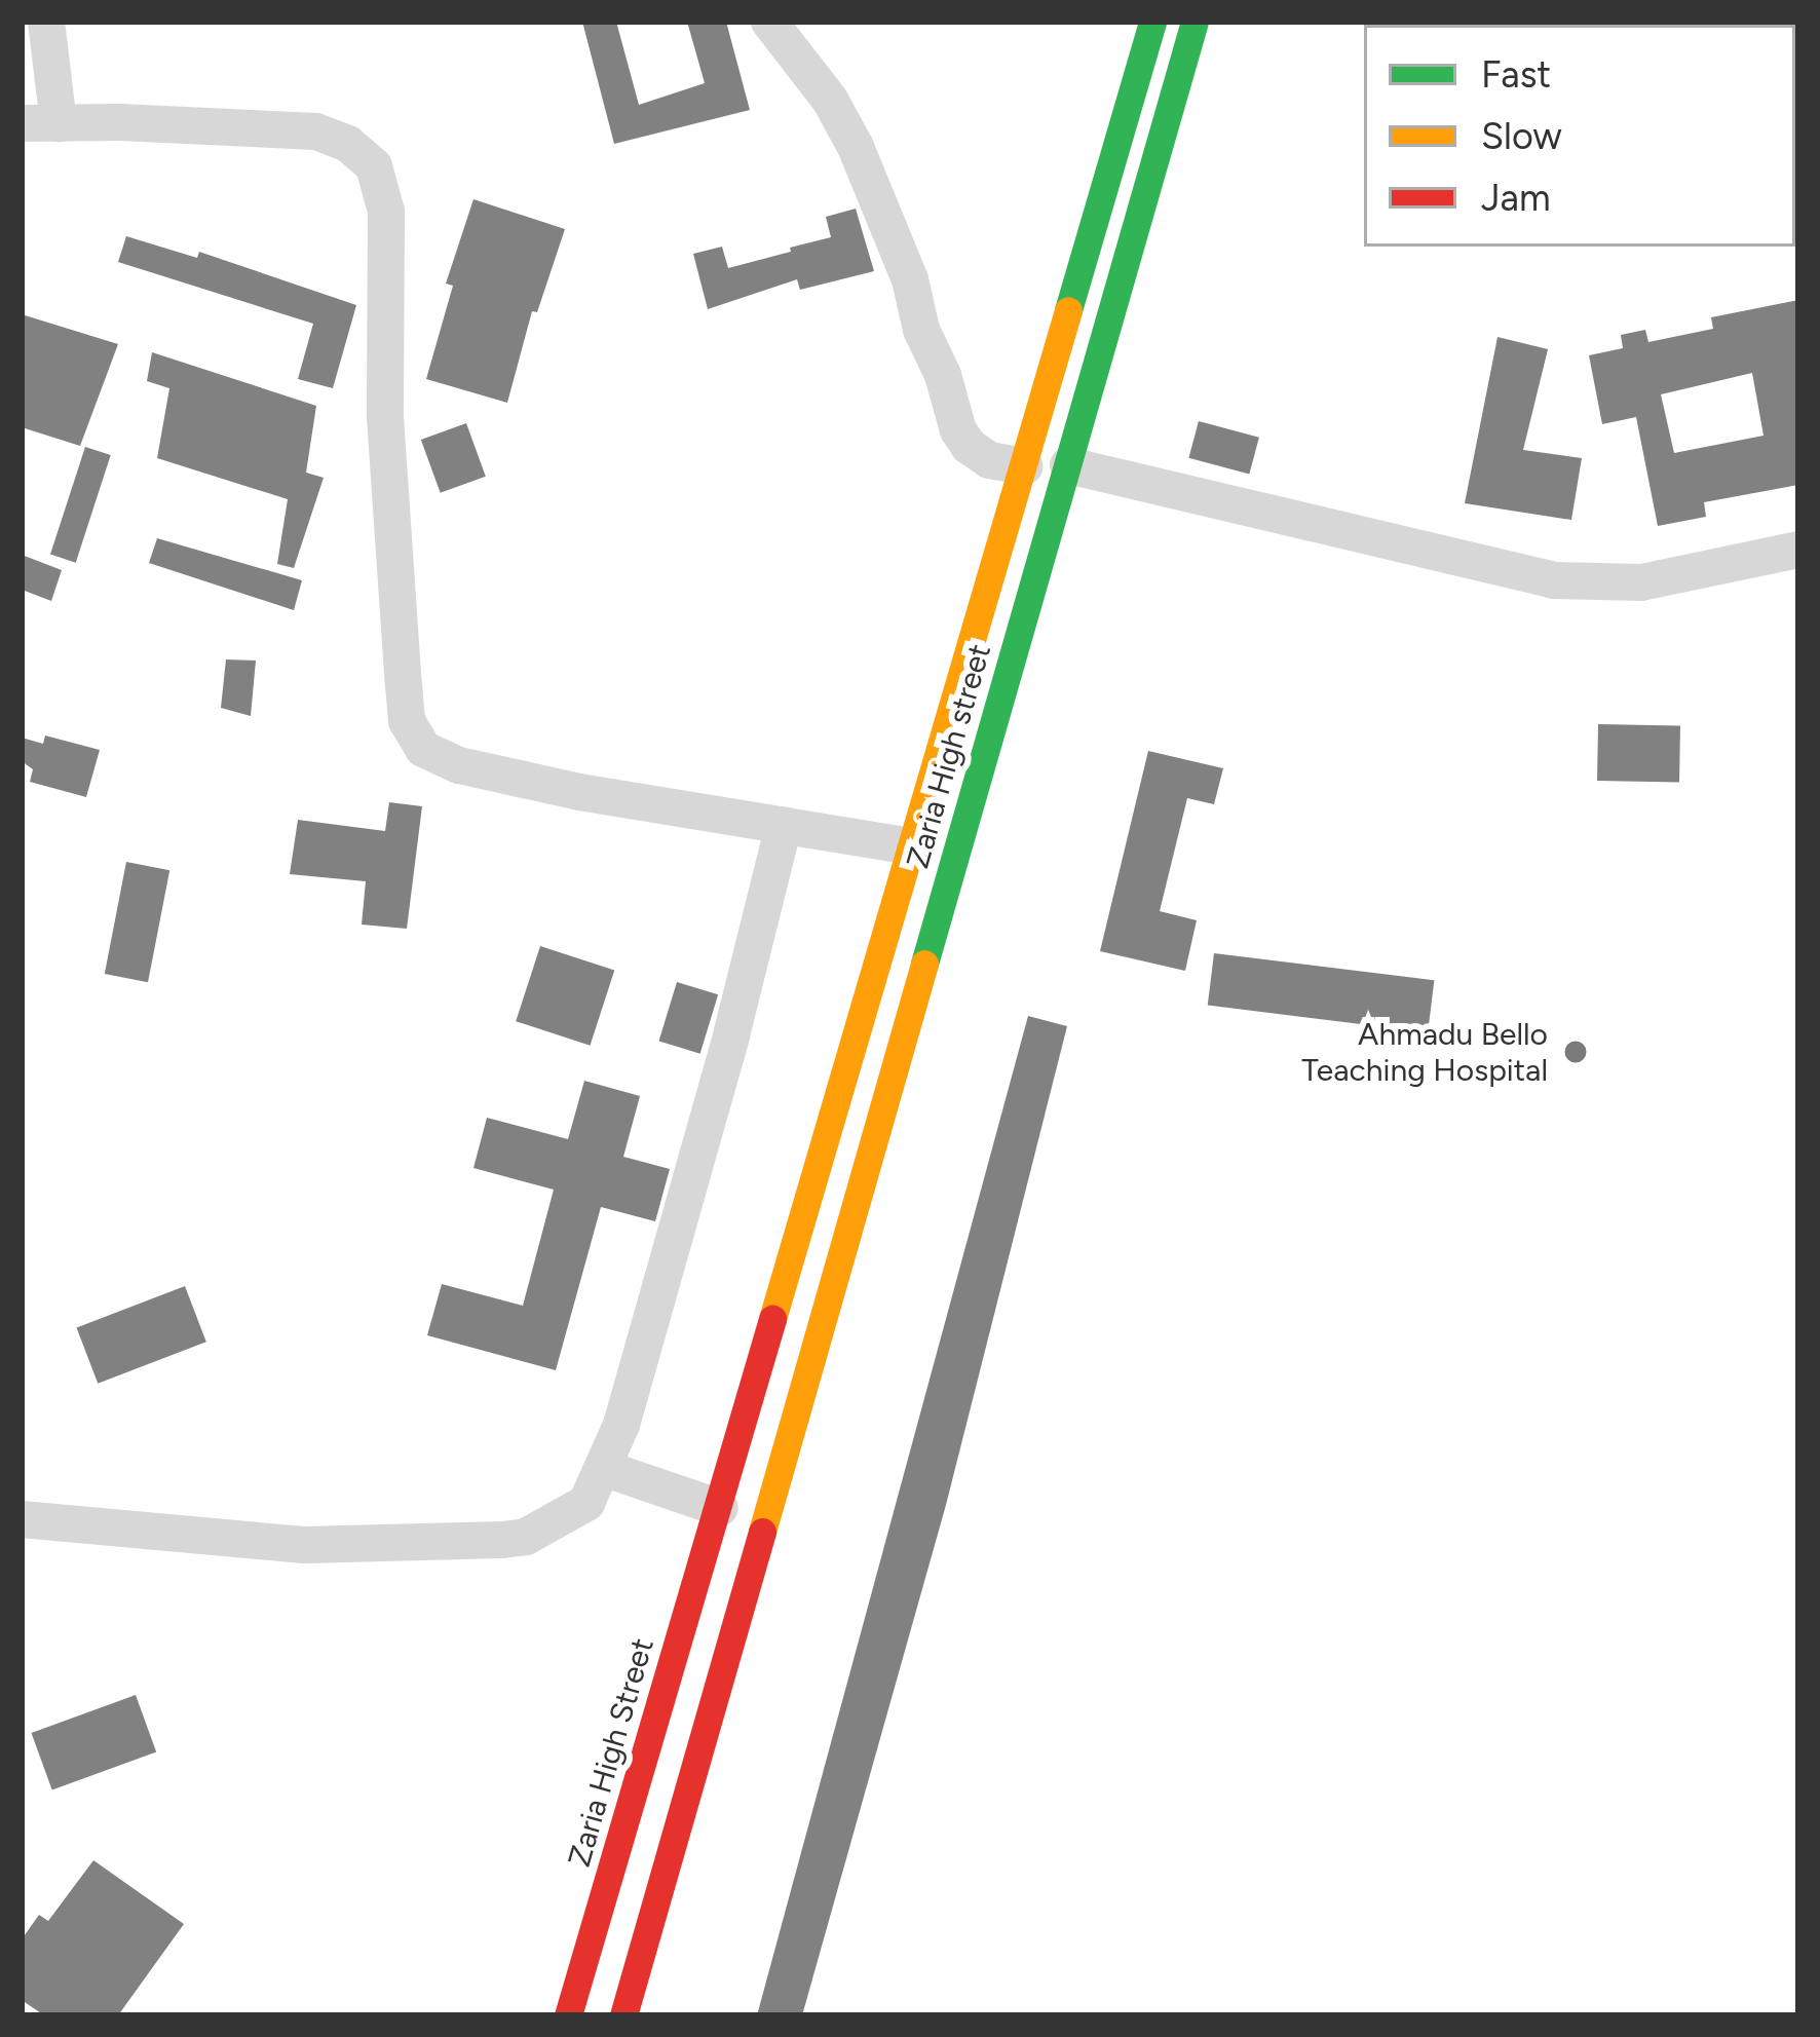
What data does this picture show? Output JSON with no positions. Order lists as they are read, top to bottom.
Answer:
{
  "streets": {
    "main road": ["Zaria High street", "Zaria High Street"]
  },
  "crossings": [
    ["Zaria High street", "Zaria High Street"]
  ],
  "places": ["Ahmadu Bello Teaching Hospital"],
  "legend": ["Fast", "Slow", "Jam"]
}
